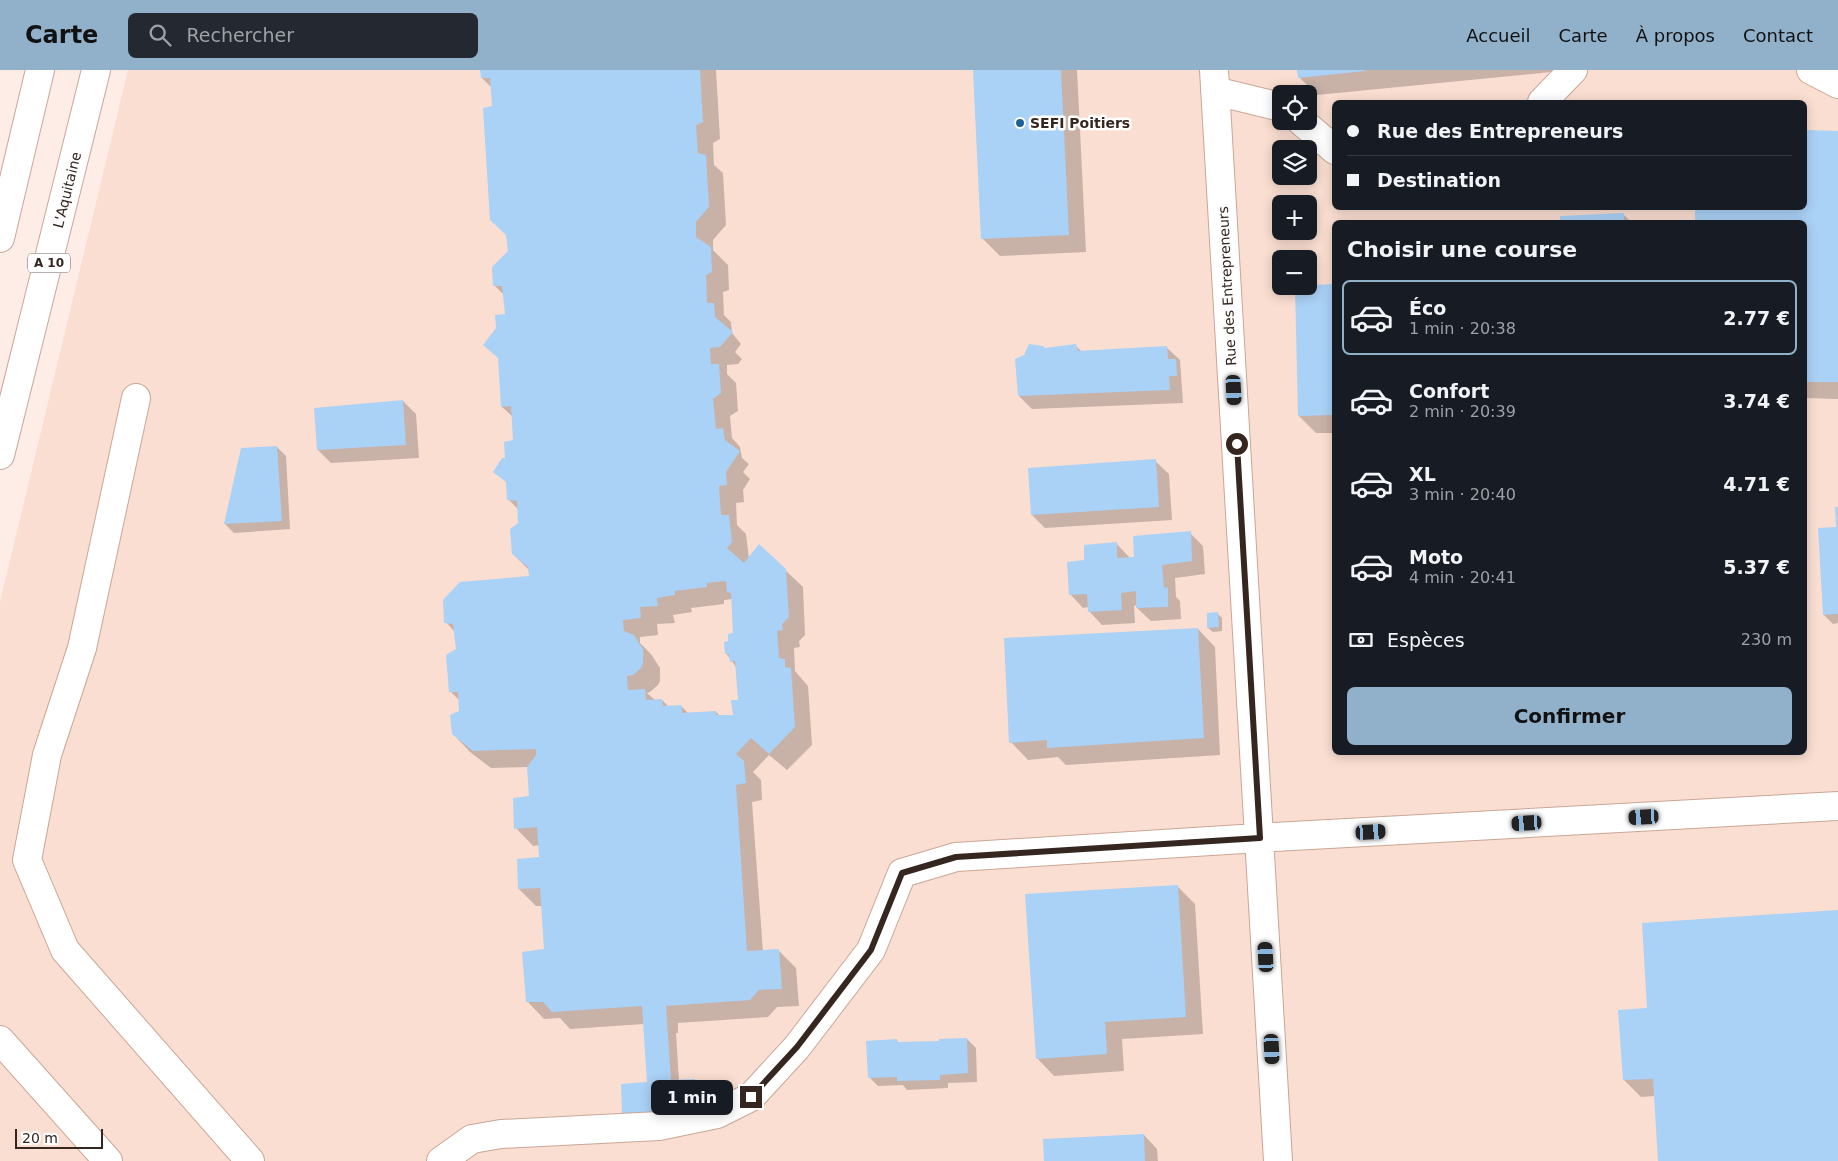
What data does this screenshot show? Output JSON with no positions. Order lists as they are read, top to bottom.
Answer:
{
  "streets": {
    "main road": ["L'Aquitaine", "A 10", "Rue des Entrepreneurs"]
  },
  "places": ["SEFI Poitiers"],
  "scale_bar": "20 m",
  "page": {
    "header": "Carte",
    "search": "Rechercher",
    "nav": [
      "Accueil",
      "Carte",
      "À propos",
      "Contact"
    ],
    "map_buttons": ["+", "−"],
    "banner": ["Rue des Entrepreneurs", "Destination"],
    "heading": "Choisir une course",
    "list": [
      {
        "name": "Éco",
        "note": "1 min · 20:38",
        "value": "2.77 €"
      },
      {
        "name": "Confort",
        "note": "2 min · 20:39",
        "value": "3.74 €"
      },
      {
        "name": "XL",
        "note": "3 min · 20:40",
        "value": "4.71 €"
      },
      {
        "name": "Moto",
        "note": "4 min · 20:41",
        "value": "5.37 €"
      }
    ],
    "pay": ["Espèces", "230 m"],
    "buttons": "Confirmer",
    "bubble": "1 min",
    "scale": "20 m"
  }
}
